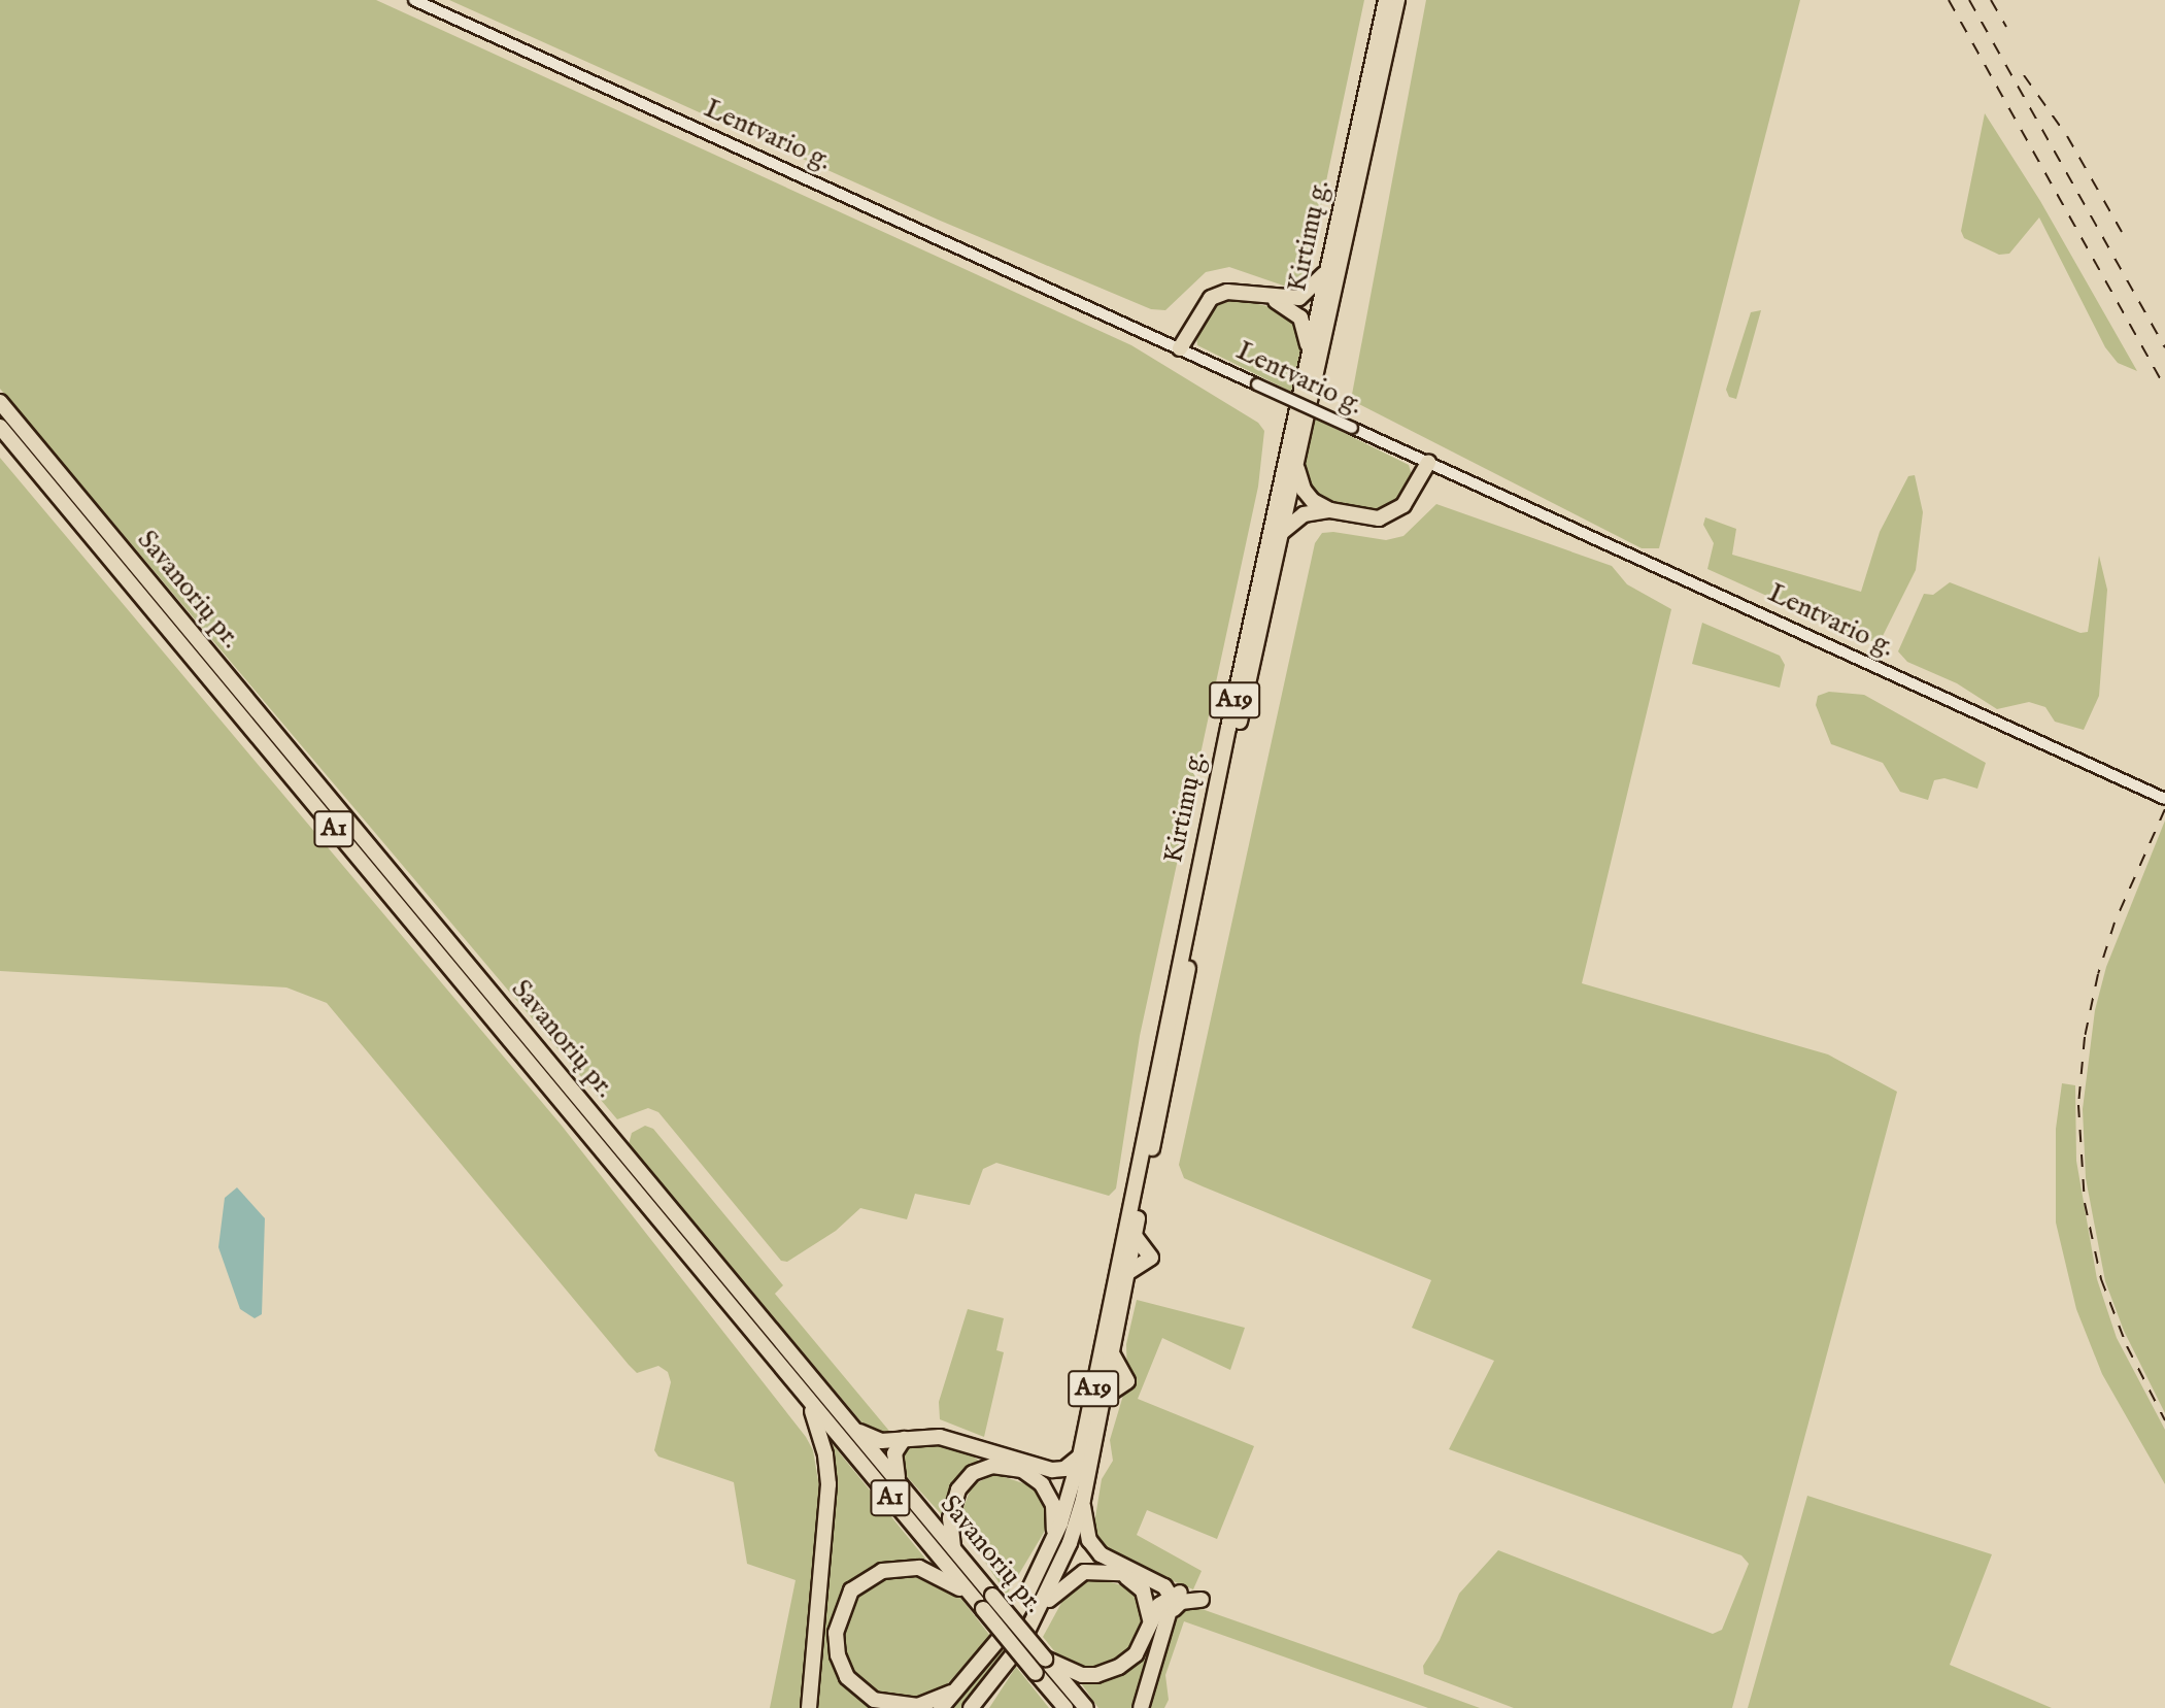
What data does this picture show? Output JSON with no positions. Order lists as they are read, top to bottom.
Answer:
{
  "streets": {
    "highway": [
      "Kirtimų g.",
      "Savanorių pr.",
      "A19",
      "A1"
    ],
    "main road": ["Lentvario g."]
  },
  "crossings": [
    ["Kirtimų g.", "A19"]
  ]
}
